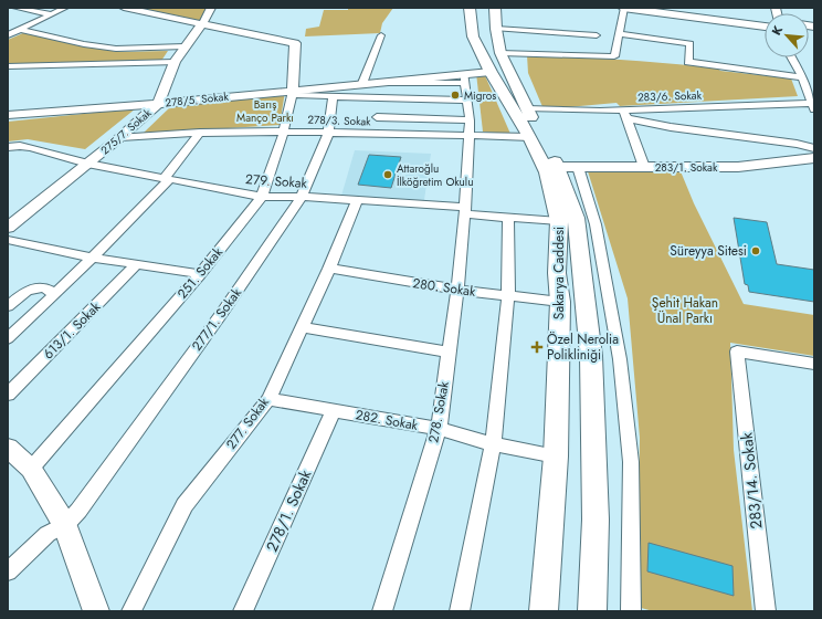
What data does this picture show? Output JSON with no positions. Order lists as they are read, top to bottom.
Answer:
{
  "streets": {
    "main road": ["Sakarya Caddesi"],
    "street": [
      "283/6. Sokak",
      "278/5. Sokak",
      "278/3. Sokak",
      "275/7. Sokak",
      "283/1. Sokak",
      "279. Sokak",
      "251. Sokak",
      "280. Sokak",
      "277/1. Sokak",
      "613/1. Sokak",
      "278. Sokak",
      "282. Sokak",
      "277. Sokak",
      "283/14. Sokak",
      "278/1. Sokak"
    ]
  },
  "crossings": [
    ["283/6. Sokak", "Sakarya Caddesi"],
    ["278/5. Sokak", "275/7. Sokak"],
    ["278/5. Sokak", "251. Sokak"],
    ["278/5. Sokak", "Sakarya Caddesi"],
    ["278/5. Sokak", "277/1. Sokak"],
    ["278/5. Sokak", "278. Sokak"],
    ["278/3. Sokak", "275/7. Sokak"],
    ["278/3. Sokak", "251. Sokak"],
    ["278/3. Sokak", "Sakarya Caddesi"],
    ["278/3. Sokak", "277/1. Sokak"],
    ["278/3. Sokak", "278. Sokak"],
    ["275/7. Sokak", "279. Sokak"],
    ["275/7. Sokak", "251. Sokak"],
    ["283/1. Sokak", "Sakarya Caddesi"],
    ["279. Sokak", "251. Sokak"],
    ["279. Sokak", "Sakarya Caddesi"],
    ["279. Sokak", "277/1. Sokak"],
    ["279. Sokak", "278. Sokak"],
    ["279. Sokak", "277. Sokak"],
    ["Sakarya Caddesi", "280. Sokak"],
    ["Sakarya Caddesi", "282. Sokak"],
    ["280. Sokak", "278. Sokak"],
    ["280. Sokak", "277. Sokak"],
    ["278. Sokak", "282. Sokak"],
    ["282. Sokak", "277. Sokak"],
    ["282. Sokak", "278/1. Sokak"]
  ],
  "parks": ["Barış Manço Parkı", "Şehit Hakan Ünal Parkı"],
  "places": {
    "other": ["Migros", "Attaroğlu İlköğretim Okulu", "Süreyya Sitesi"],
    "health": ["Özel Nerolia Polikliniği"]
  },
  "north": "top left"
}
